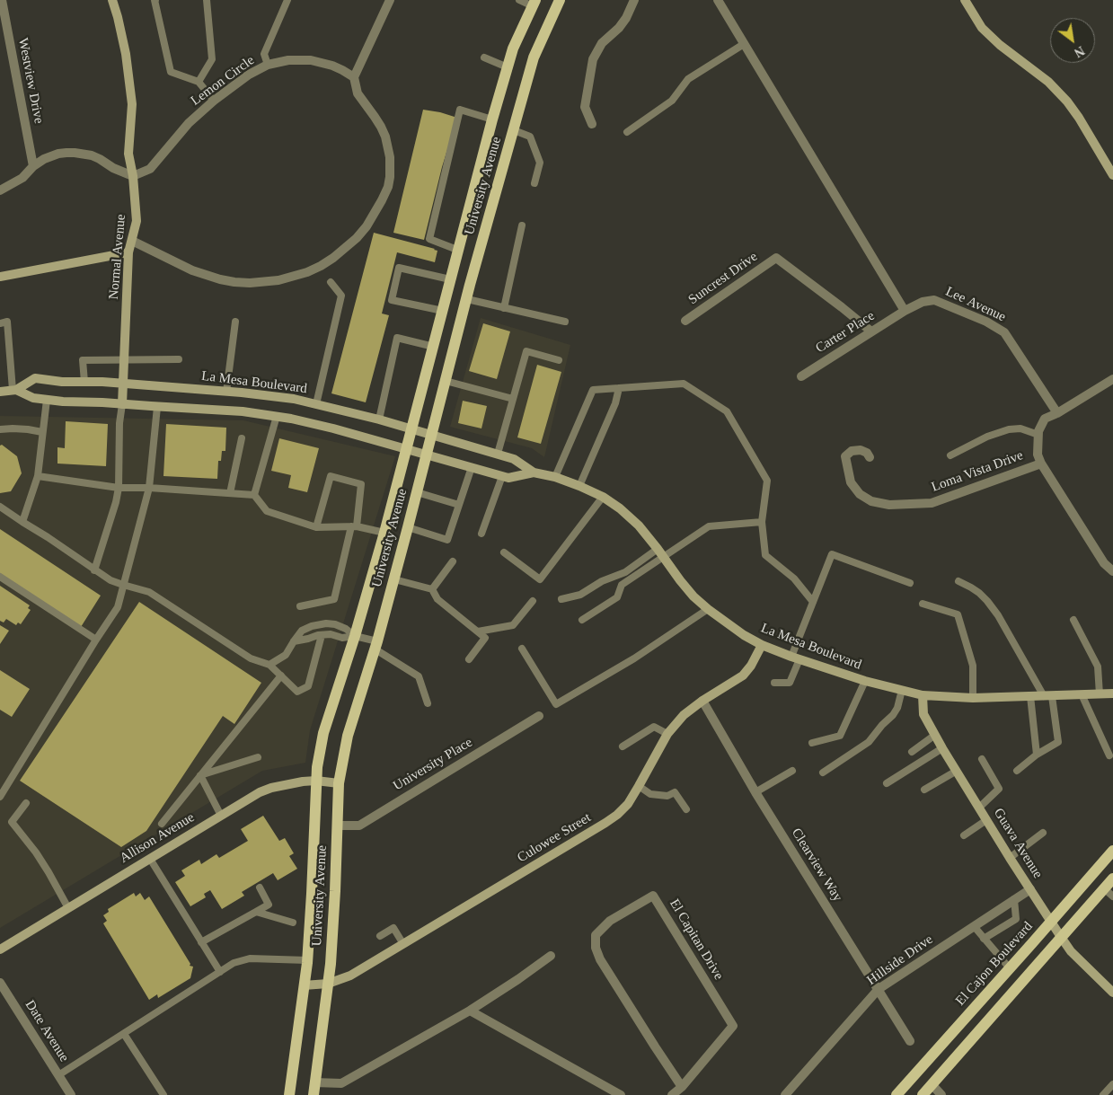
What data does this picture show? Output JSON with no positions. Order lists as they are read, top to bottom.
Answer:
{
  "streets": {
    "main road": ["University Avenue", "El Cajon Boulevard"],
    "street": [
      "Westview Drive",
      "Lemon Circle",
      "Normal Avenue",
      "Suncrest Drive",
      "Lee Avenue",
      "Carter Place",
      "La Mesa Boulevard",
      "Loma Vista Drive",
      "University Place",
      "Allison Avenue",
      "Culowee Street",
      "Guava Avenue",
      "Clearview Way",
      "El Capitan Drive",
      "Hillside Drive",
      "Date Avenue"
    ]
  },
  "crossings": [
    ["Lemon Circle", "Normal Avenue"],
    ["University Avenue", "La Mesa Boulevard"],
    ["University Avenue", "University Place"],
    ["University Avenue", "Allison Avenue"],
    ["University Avenue", "Culowee Street"],
    ["Normal Avenue", "La Mesa Boulevard"],
    ["Suncrest Drive", "Carter Place"],
    ["Lee Avenue", "Carter Place"],
    ["La Mesa Boulevard", "Culowee Street"],
    ["La Mesa Boulevard", "Guava Avenue"],
    ["Culowee Street", "Clearview Way"],
    ["Guava Avenue", "Hillside Drive"],
    ["Guava Avenue", "El Cajon Boulevard"],
    ["Clearview Way", "Hillside Drive"]
  ],
  "north": "bottom right"
}
